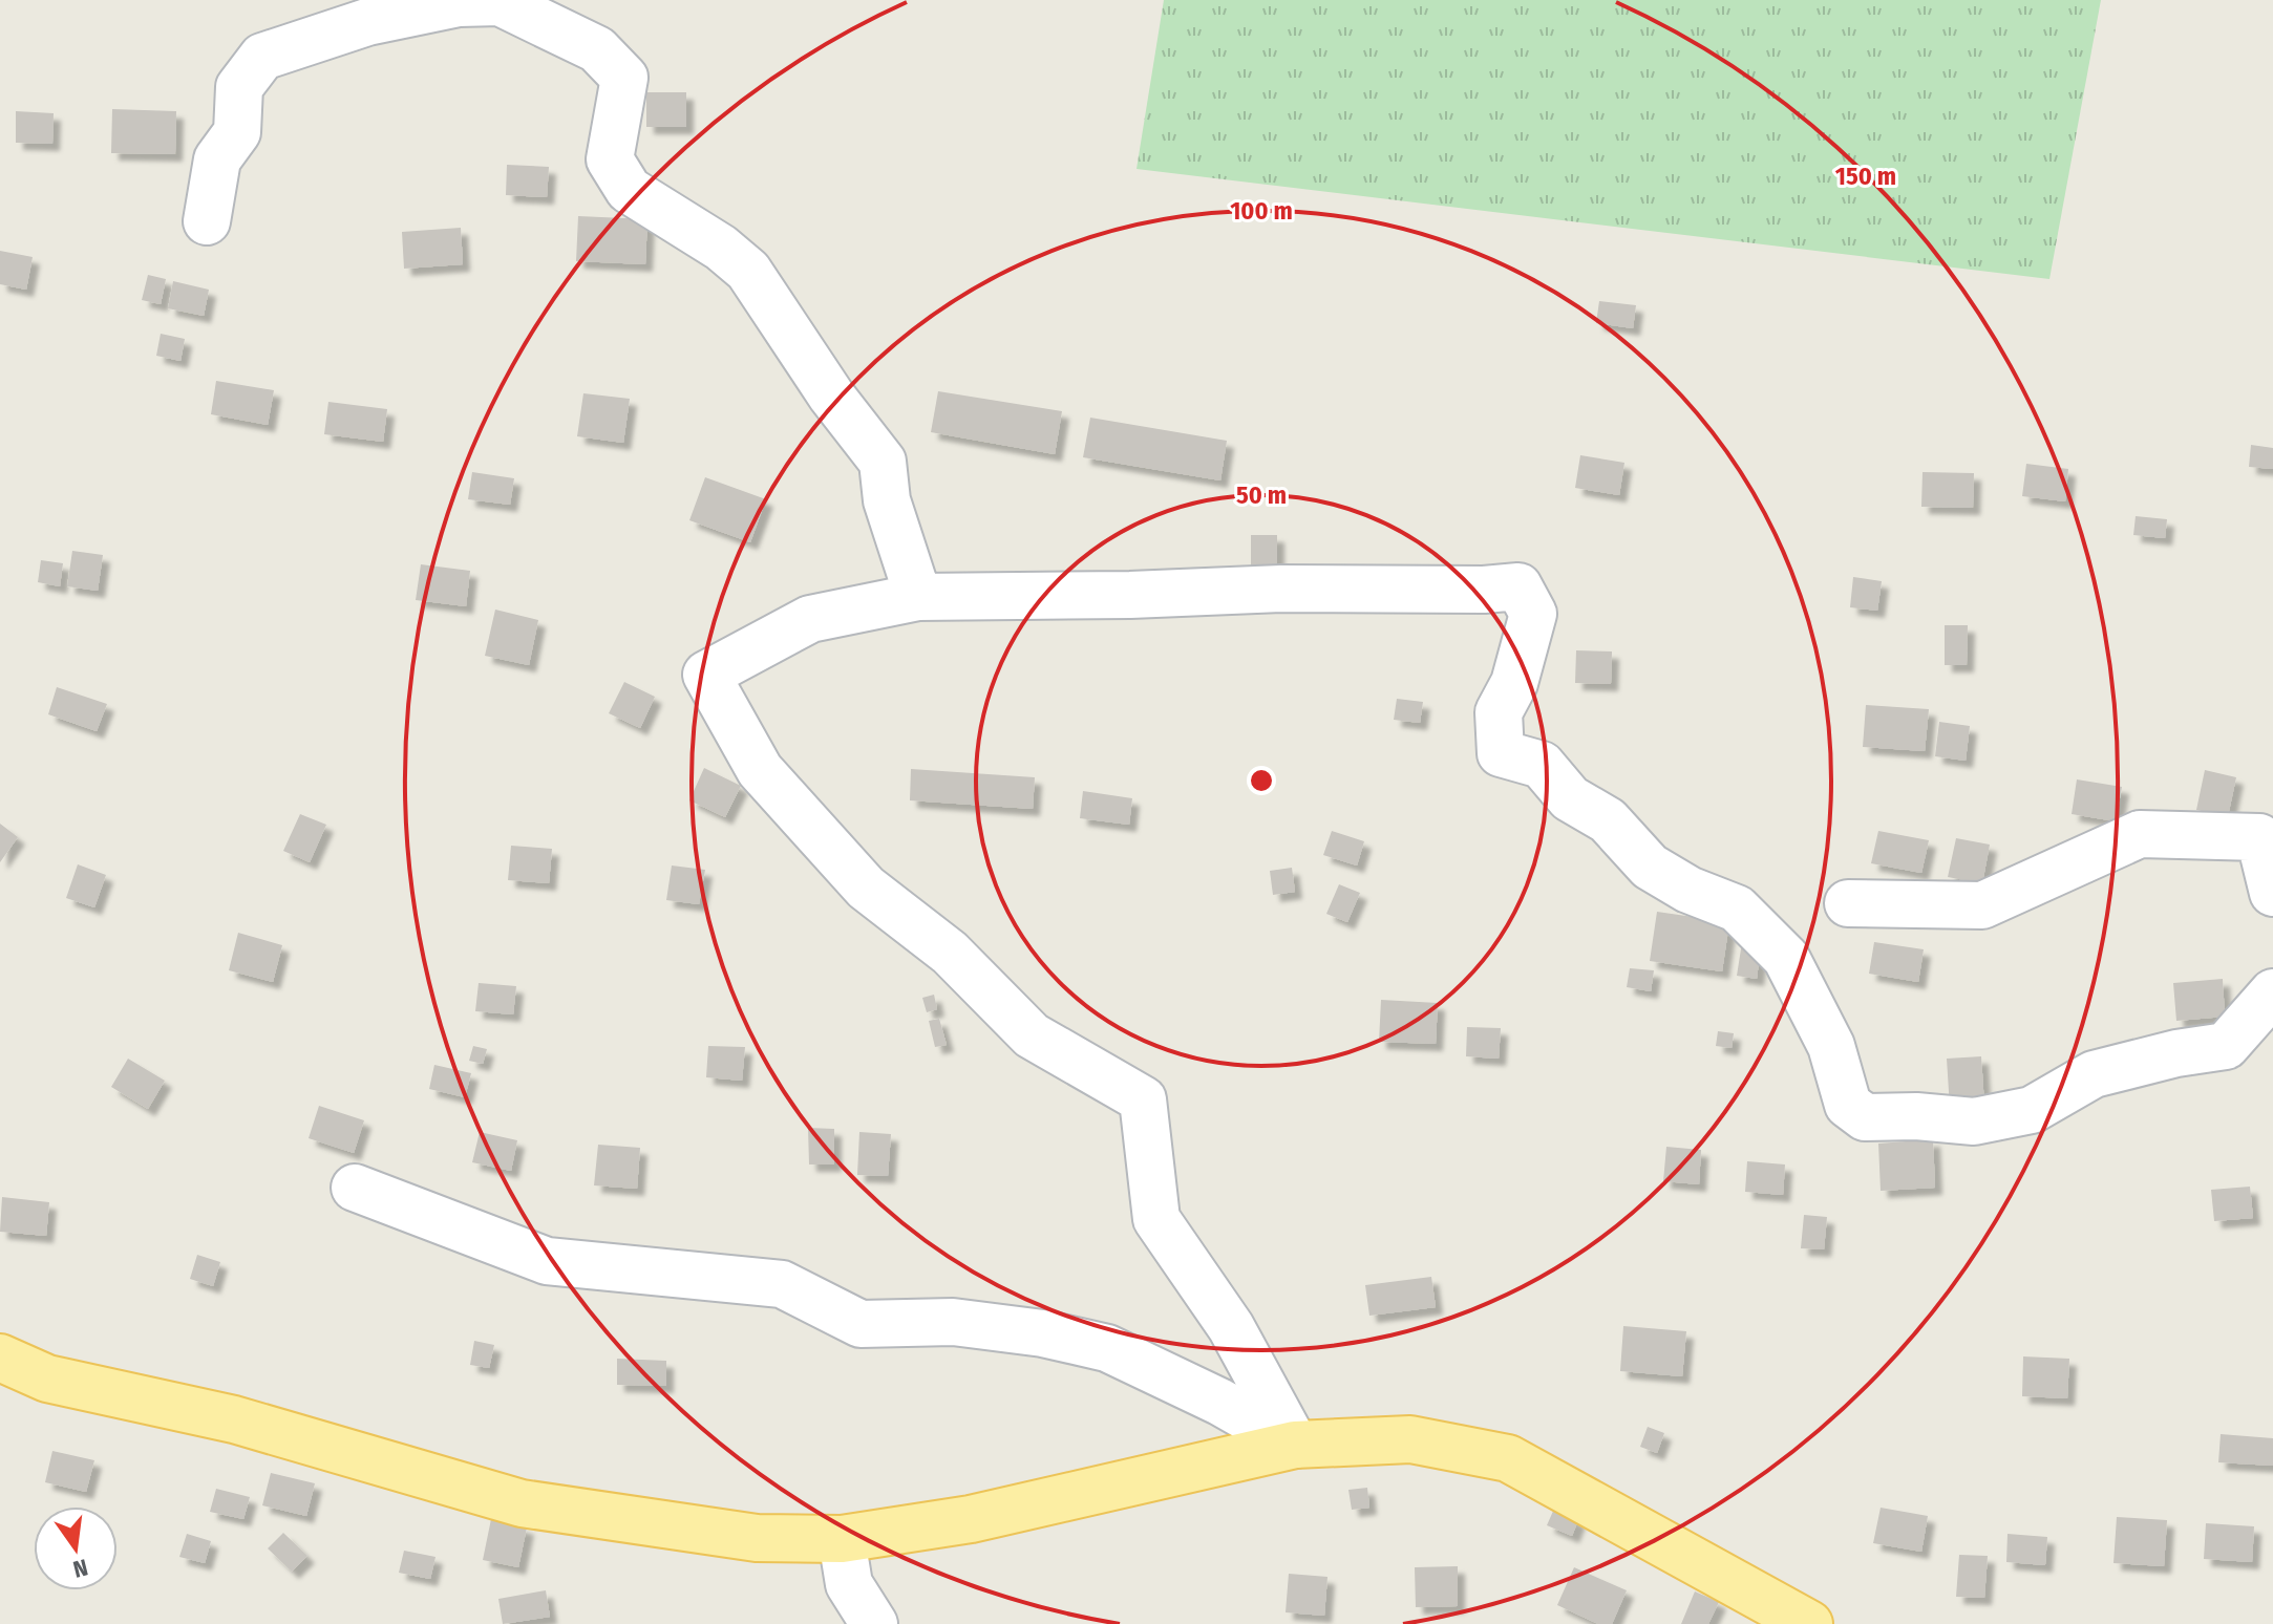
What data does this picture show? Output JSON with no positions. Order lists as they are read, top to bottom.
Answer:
{
  "north": "bottom",
  "rings": ["150 m", "100 m", "50 m"]
}
